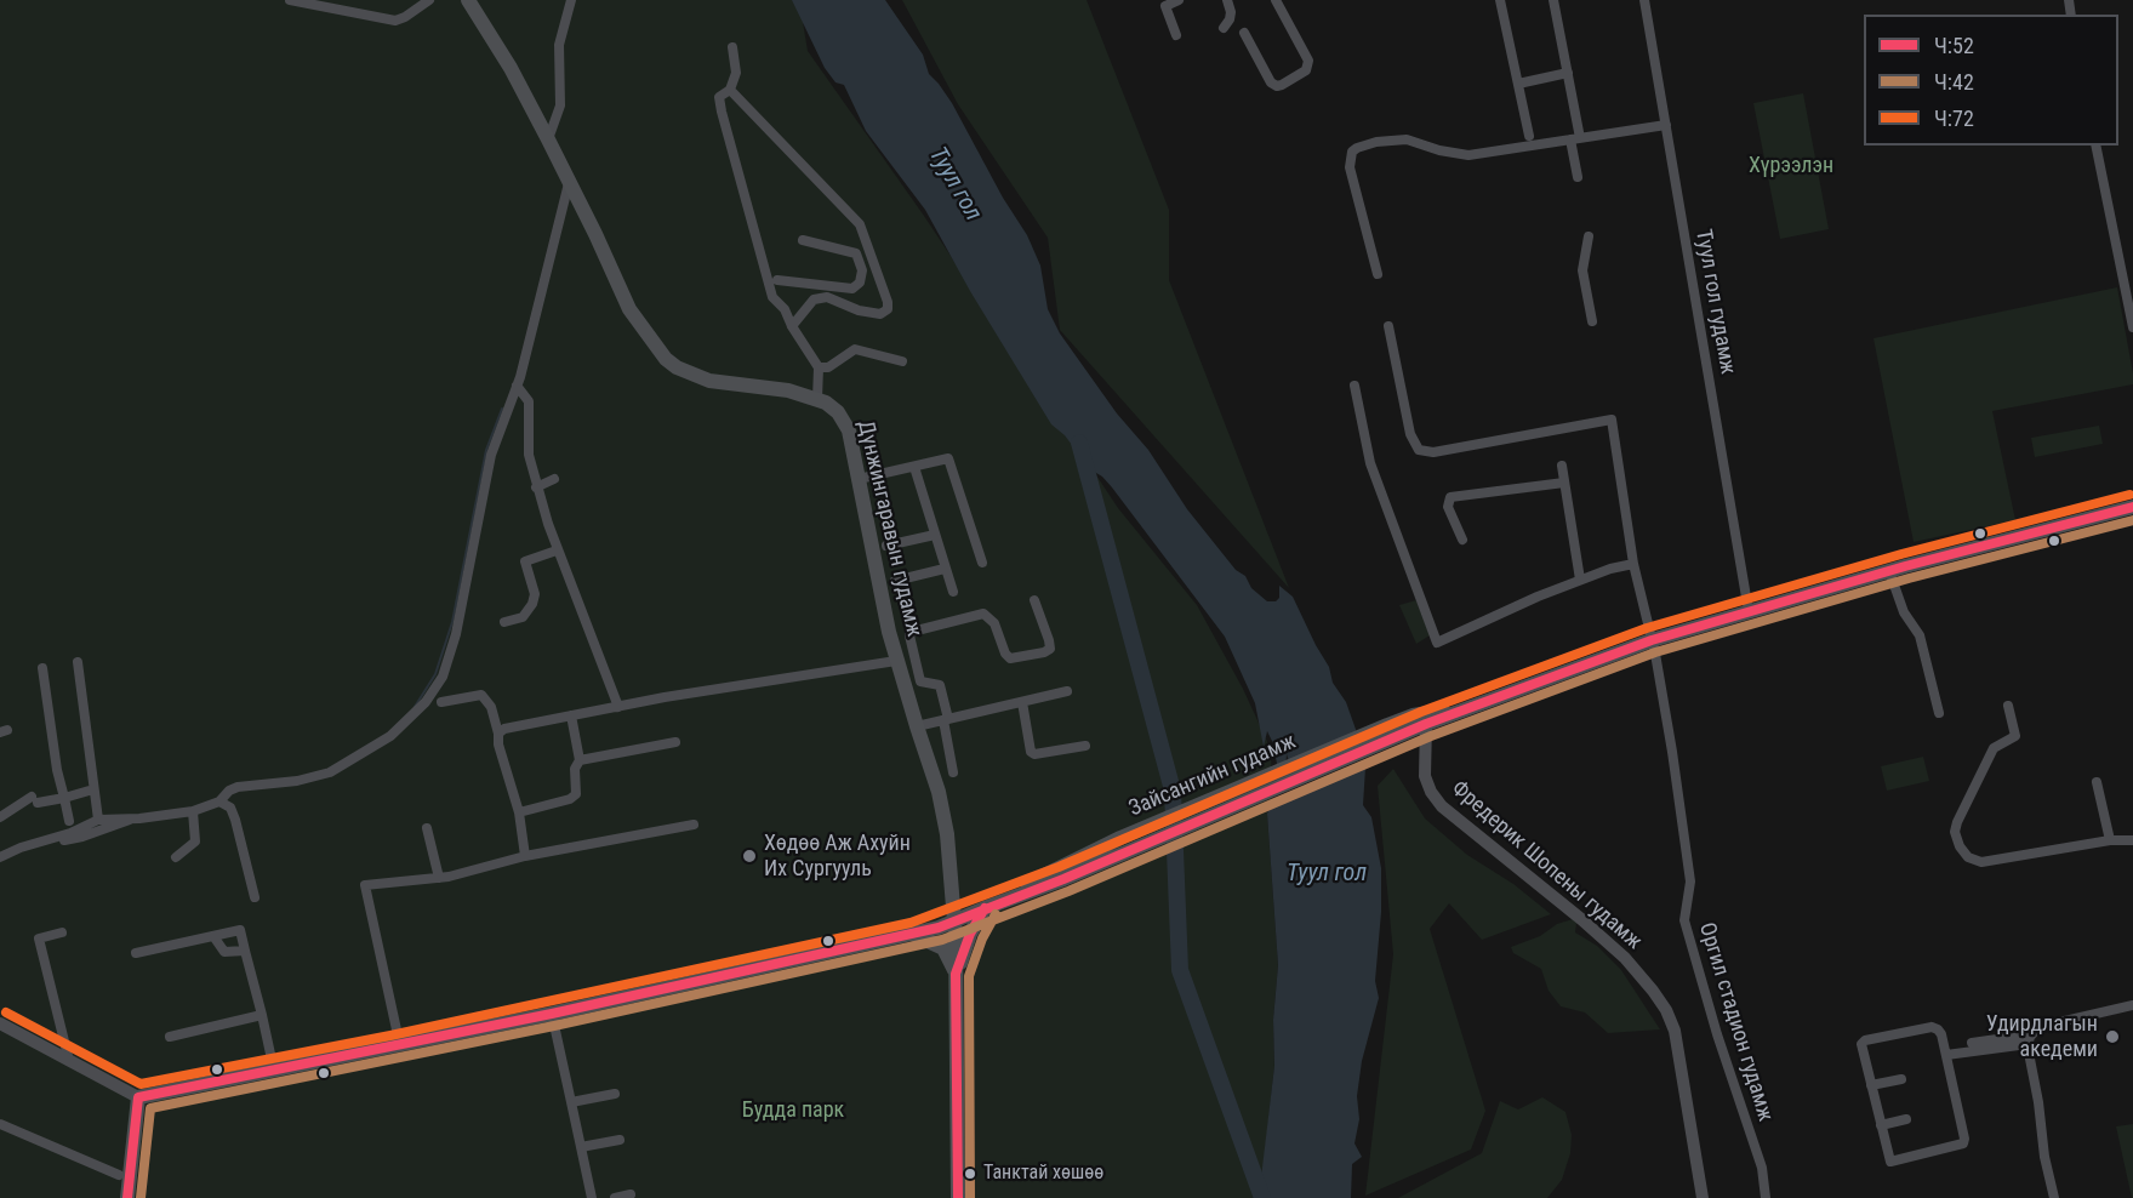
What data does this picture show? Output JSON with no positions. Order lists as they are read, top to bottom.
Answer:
{
  "streets": {
    "main road": ["Дүнжингаравын гудамж", "Зайсангийн гудамж"],
    "street": ["Туул гол гудамж", "Фредерик Шопены гудамж", "Оргил стадион гудамж"]
  },
  "crossings": [
    ["Туул гол гудамж", "Зайсангийн гудамж"],
    ["Дүнжингаравын гудамж", "Зайсангийн гудамж"],
    ["Зайсангийн гудамж", "Фредерик Шопены гудамж"],
    ["Зайсангийн гудамж", "Оргил стадион гудамж"]
  ],
  "water": ["Туул гол"],
  "parks": ["Хүрээлэн", "Будда парк"],
  "places": ["Хөдөө Аж Ахуйн Их Сургууль", "Удирдлагын акедеми", "Танктай хөшөө"],
  "lines": ["transit line Ч:72", "transit line Ч:52", "transit line Ч:42"],
  "legend": ["Ч:52", "Ч:42", "Ч:72"]
}
